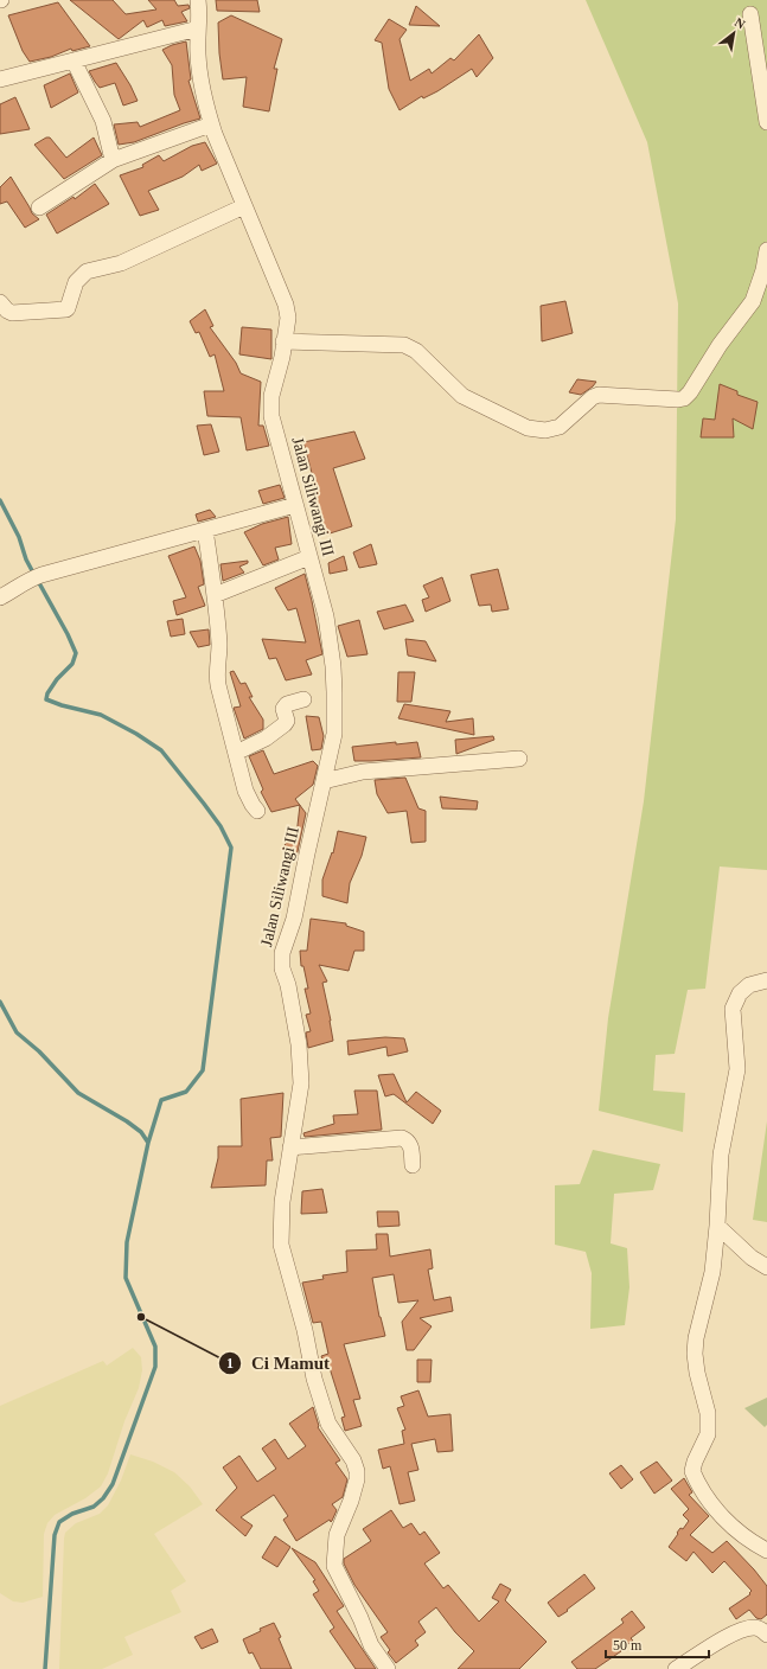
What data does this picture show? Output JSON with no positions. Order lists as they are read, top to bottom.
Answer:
{
  "streets": {
    "street": ["Jalan Siliwangi III"]
  },
  "places": ["Ci Mamut"],
  "scale_bar": "50 m",
  "north": "top right"
}
